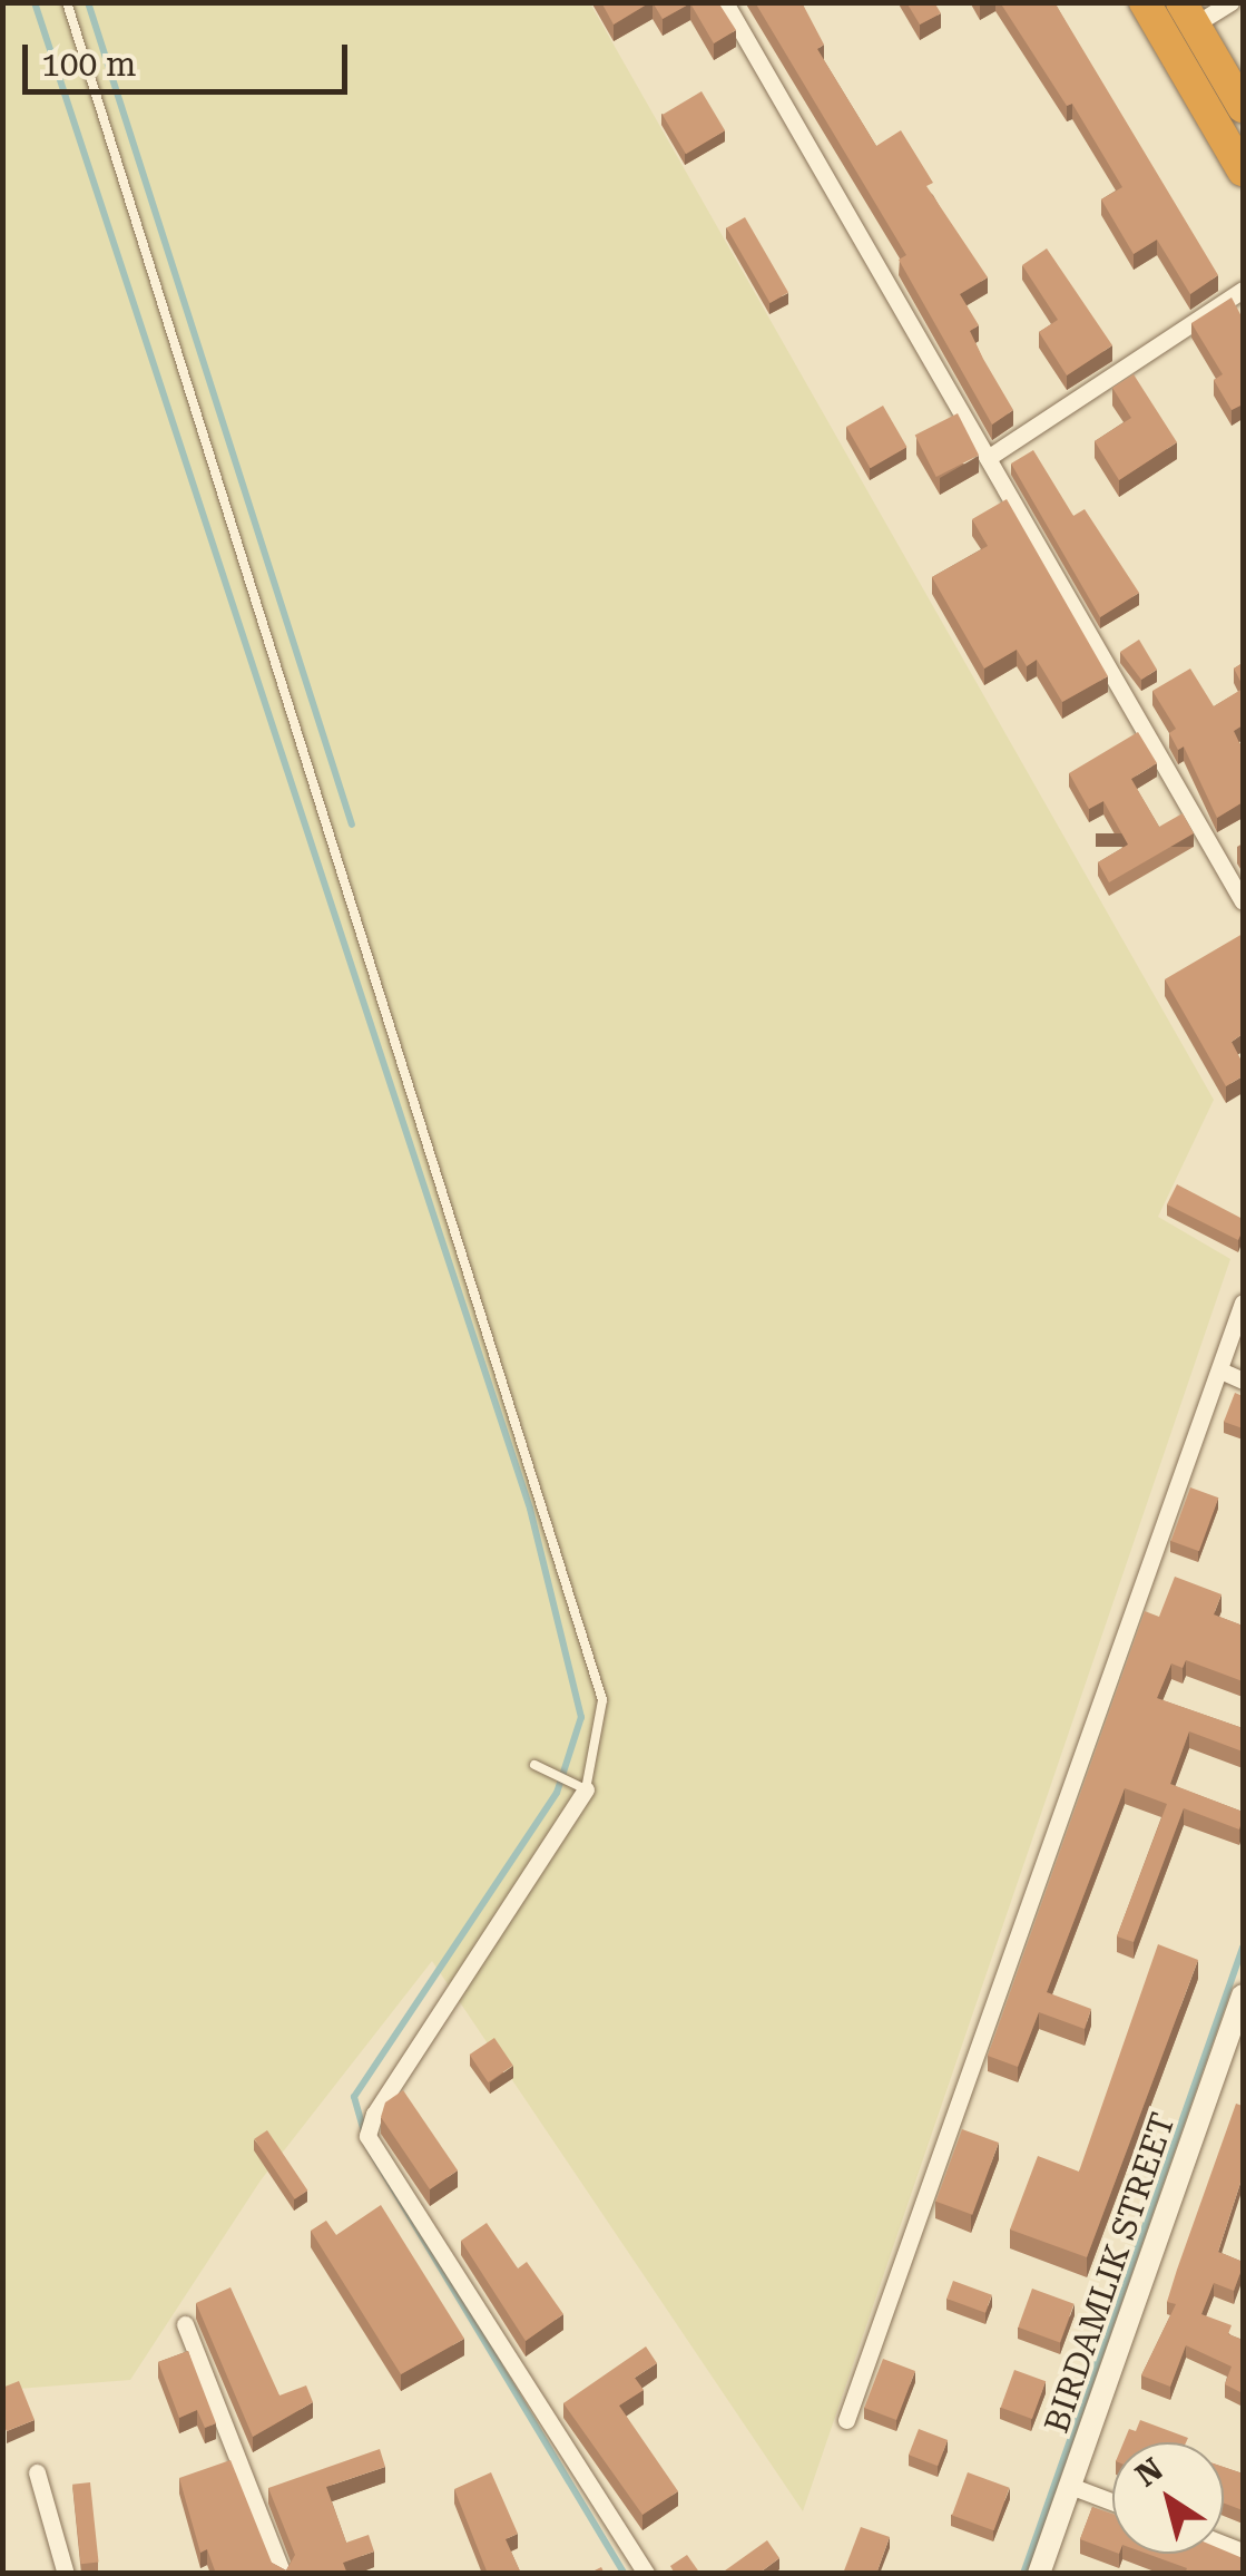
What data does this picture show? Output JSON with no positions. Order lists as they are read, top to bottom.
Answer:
{
  "streets": {
    "street": ["BIRDAMLIK STREET"]
  },
  "scale_bar": "100 m",
  "north": "top left"
}
